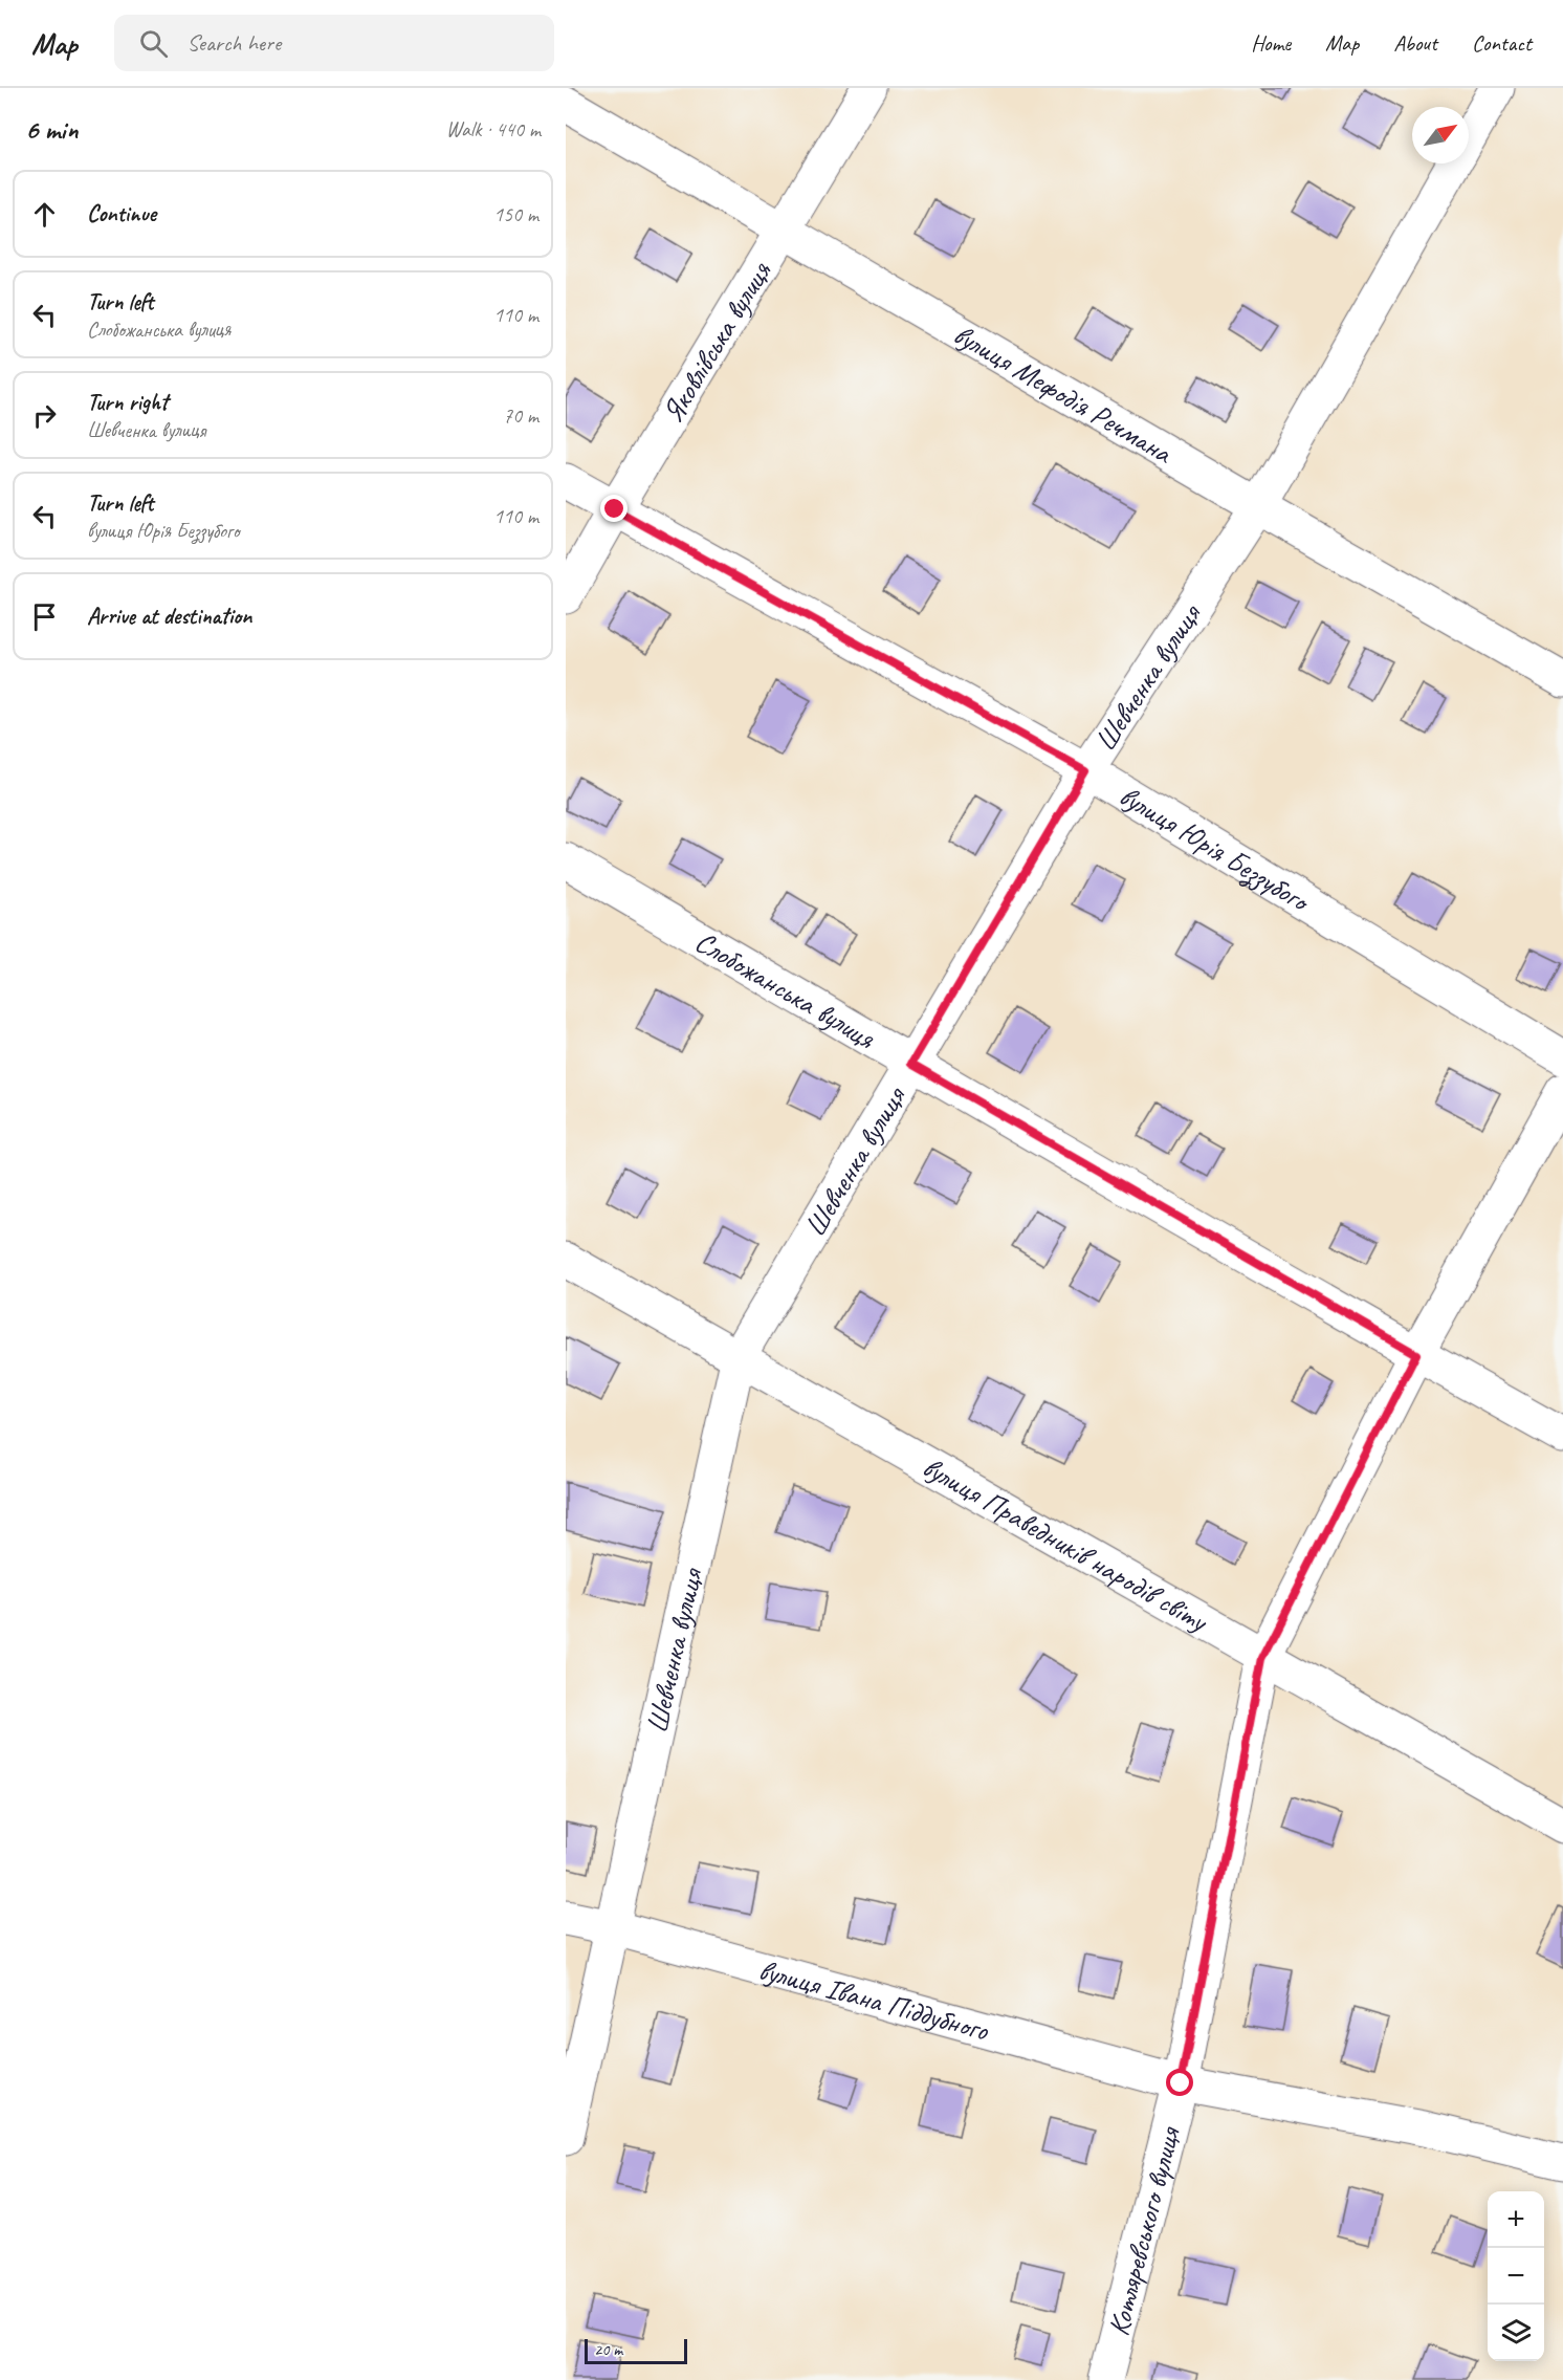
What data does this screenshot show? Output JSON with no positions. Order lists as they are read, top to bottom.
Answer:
{
  "streets": {
    "street": [
      "Яковлівська вулиця",
      "вулиця Мефодія Речмана",
      "Шевченка вулиця",
      "вулиця Юрія Беззубого",
      "Слобожанська вулиця",
      "вулиця Праведників народів світу",
      "вулиця Івана Піддубного",
      "Котляревського вулиця"
    ]
  },
  "crossings": [
    ["Яковлівська вулиця", "вулиця Мефодія Речмана"],
    ["Яковлівська вулиця", "вулиця Юрія Беззубого"],
    ["вулиця Мефодія Речмана", "Шевченка вулиця"],
    ["Шевченка вулиця", "вулиця Юрія Беззубого"],
    ["Шевченка вулиця", "Слобожанська вулиця"],
    ["Шевченка вулиця", "вулиця Праведників народів світу"],
    ["Шевченка вулиця", "вулиця Івана Піддубного"],
    ["Слобожанська вулиця", "Котляревського вулиця"],
    ["вулиця Праведників народів світу", "Котляревського вулиця"],
    ["вулиця Івана Піддубного", "Котляревського вулиця"]
  ],
  "scale_bar": "20 m",
  "north": "top right",
  "page": {
    "header": "Map",
    "search": "Search here",
    "nav": [
      "Home",
      "Map",
      "About",
      "Contact"
    ],
    "heading": ["6 min", "Walk · 440 m"],
    "list": [
      ["Continue", "150 m"],
      ["Turn left", "Слобожанська вулиця", "110 m"],
      ["Turn right", "Шевченка вулиця", "70 m"],
      ["Turn left", "вулиця Юрія Беззубого", "110 m"],
      "Arrive at destination"
    ],
    "map_buttons": ["+", "−"],
    "scale": "20 m"
  }
}
